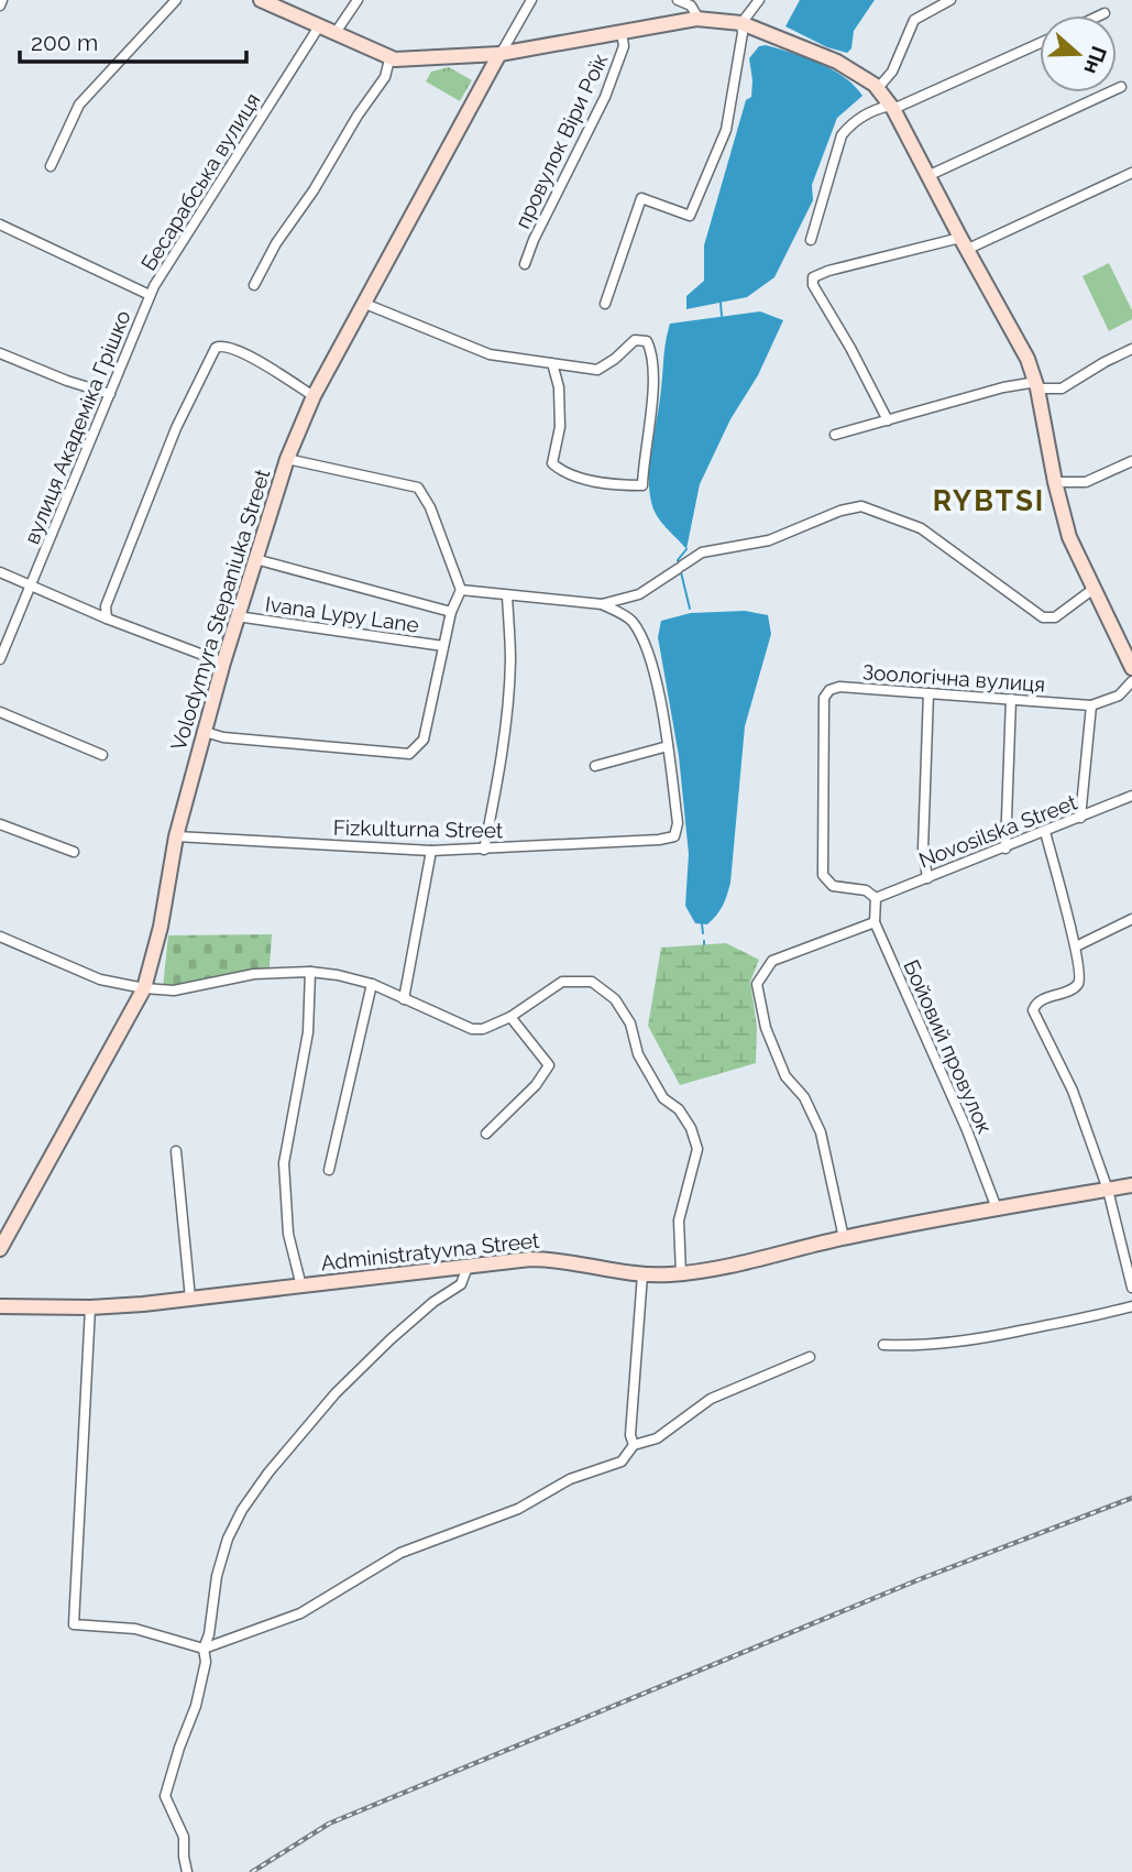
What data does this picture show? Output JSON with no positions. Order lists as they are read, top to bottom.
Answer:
{
  "streets": {
    "street": [
      "провулок Віри Роїк",
      "Бесарабська вулиця",
      "вулиця Академіка Грішко",
      "Volodymyra Stepaniuka Street",
      "Ivana Lypy Lane",
      "Зоологічна вулиця",
      "Fizkulturna Street",
      "Novosilska Street",
      "Бойовий провулок",
      "Administratyvna Street"
    ]
  },
  "crossings": [
    ["Бесарабська вулиця", "вулиця Академіка Грішко"],
    ["Volodymyra Stepaniuka Street", "Ivana Lypy Lane"],
    ["Volodymyra Stepaniuka Street", "Fizkulturna Street"],
    ["Зоологічна вулиця", "Novosilska Street"],
    ["Зоологічна вулиця", "Бойовий провулок"],
    ["Novosilska Street", "Бойовий провулок"],
    ["Бойовий провулок", "Administratyvna Street"]
  ],
  "districts": ["RYBTSI"],
  "scale_bar": "200 m",
  "north": "right"
}
